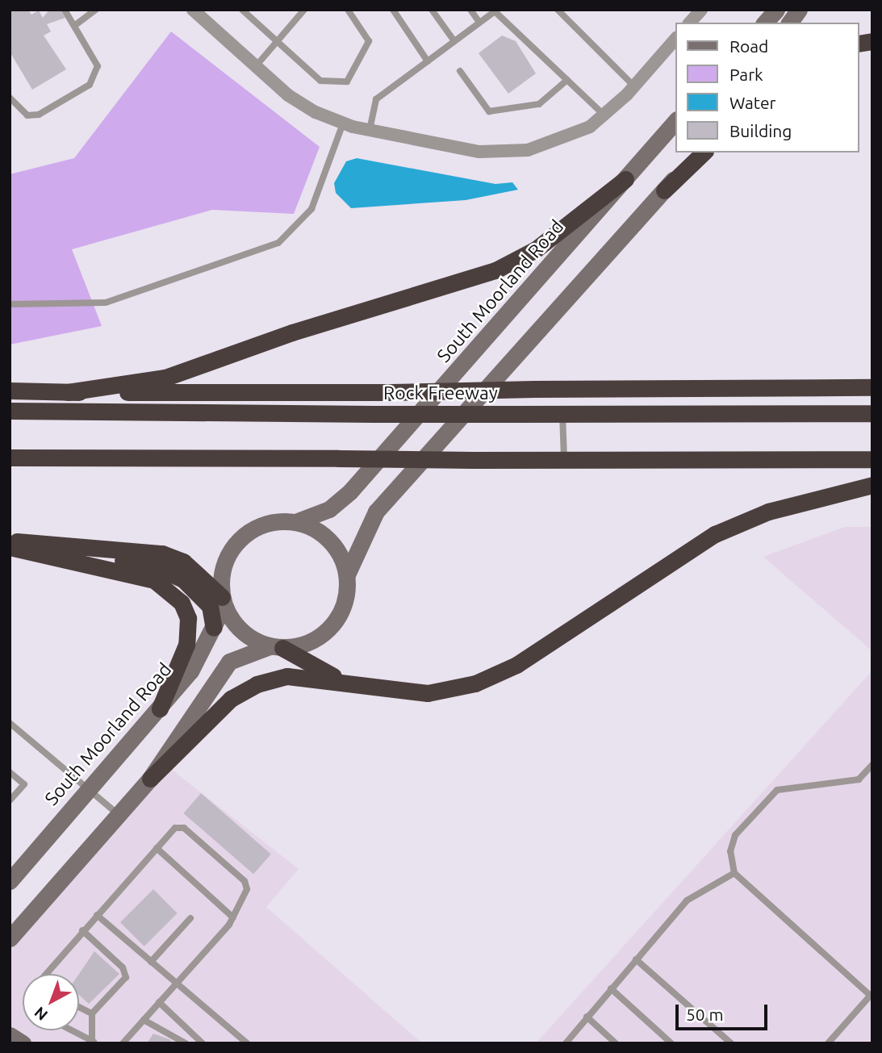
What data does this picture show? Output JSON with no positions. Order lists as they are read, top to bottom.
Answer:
{
  "streets": {
    "highway": ["Rock Freeway"],
    "main road": ["South Moorland Road"]
  },
  "legend": [
    "Road",
    "Park",
    "Water",
    "Building"
  ],
  "scale_bar": "50 m",
  "north": "bottom left"
}
